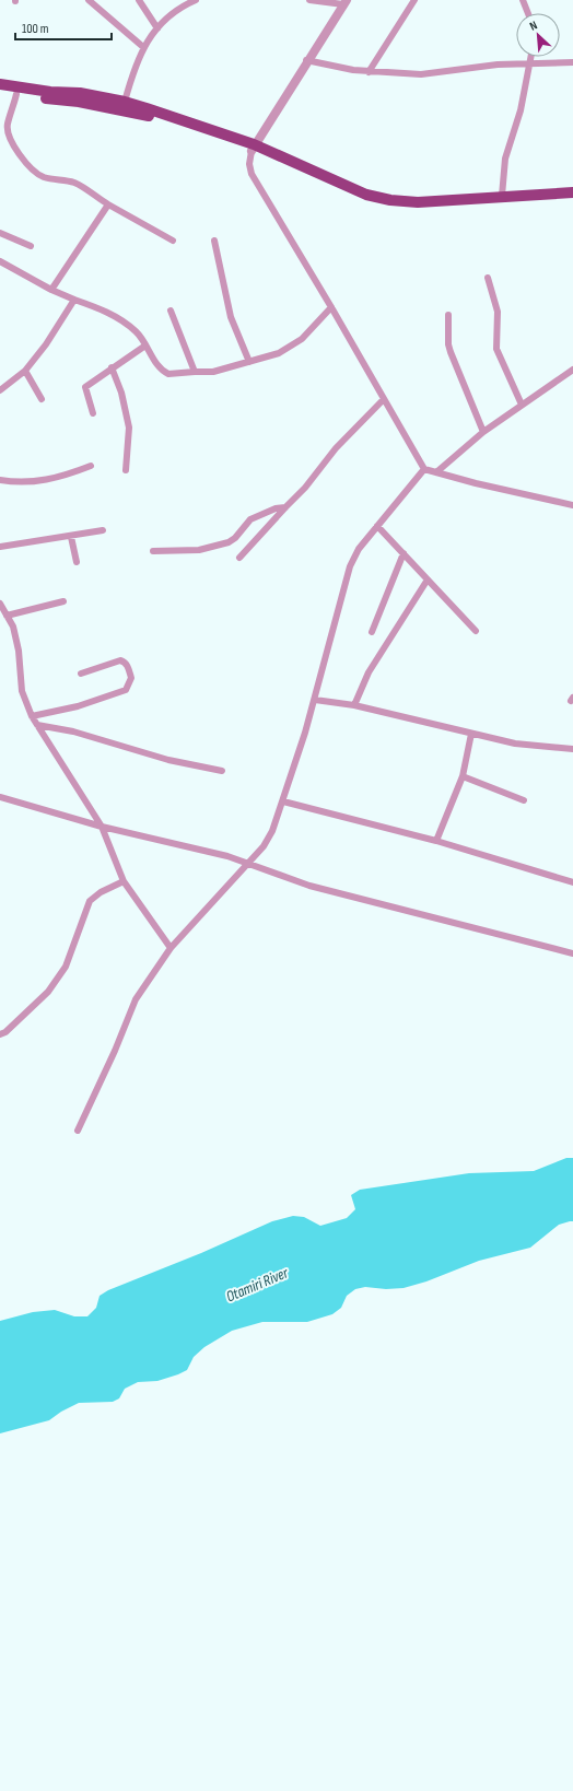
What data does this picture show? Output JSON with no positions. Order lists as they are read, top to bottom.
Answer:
{
  "water": ["Otamiri River"],
  "scale_bar": "100 m",
  "north": "top left"
}
